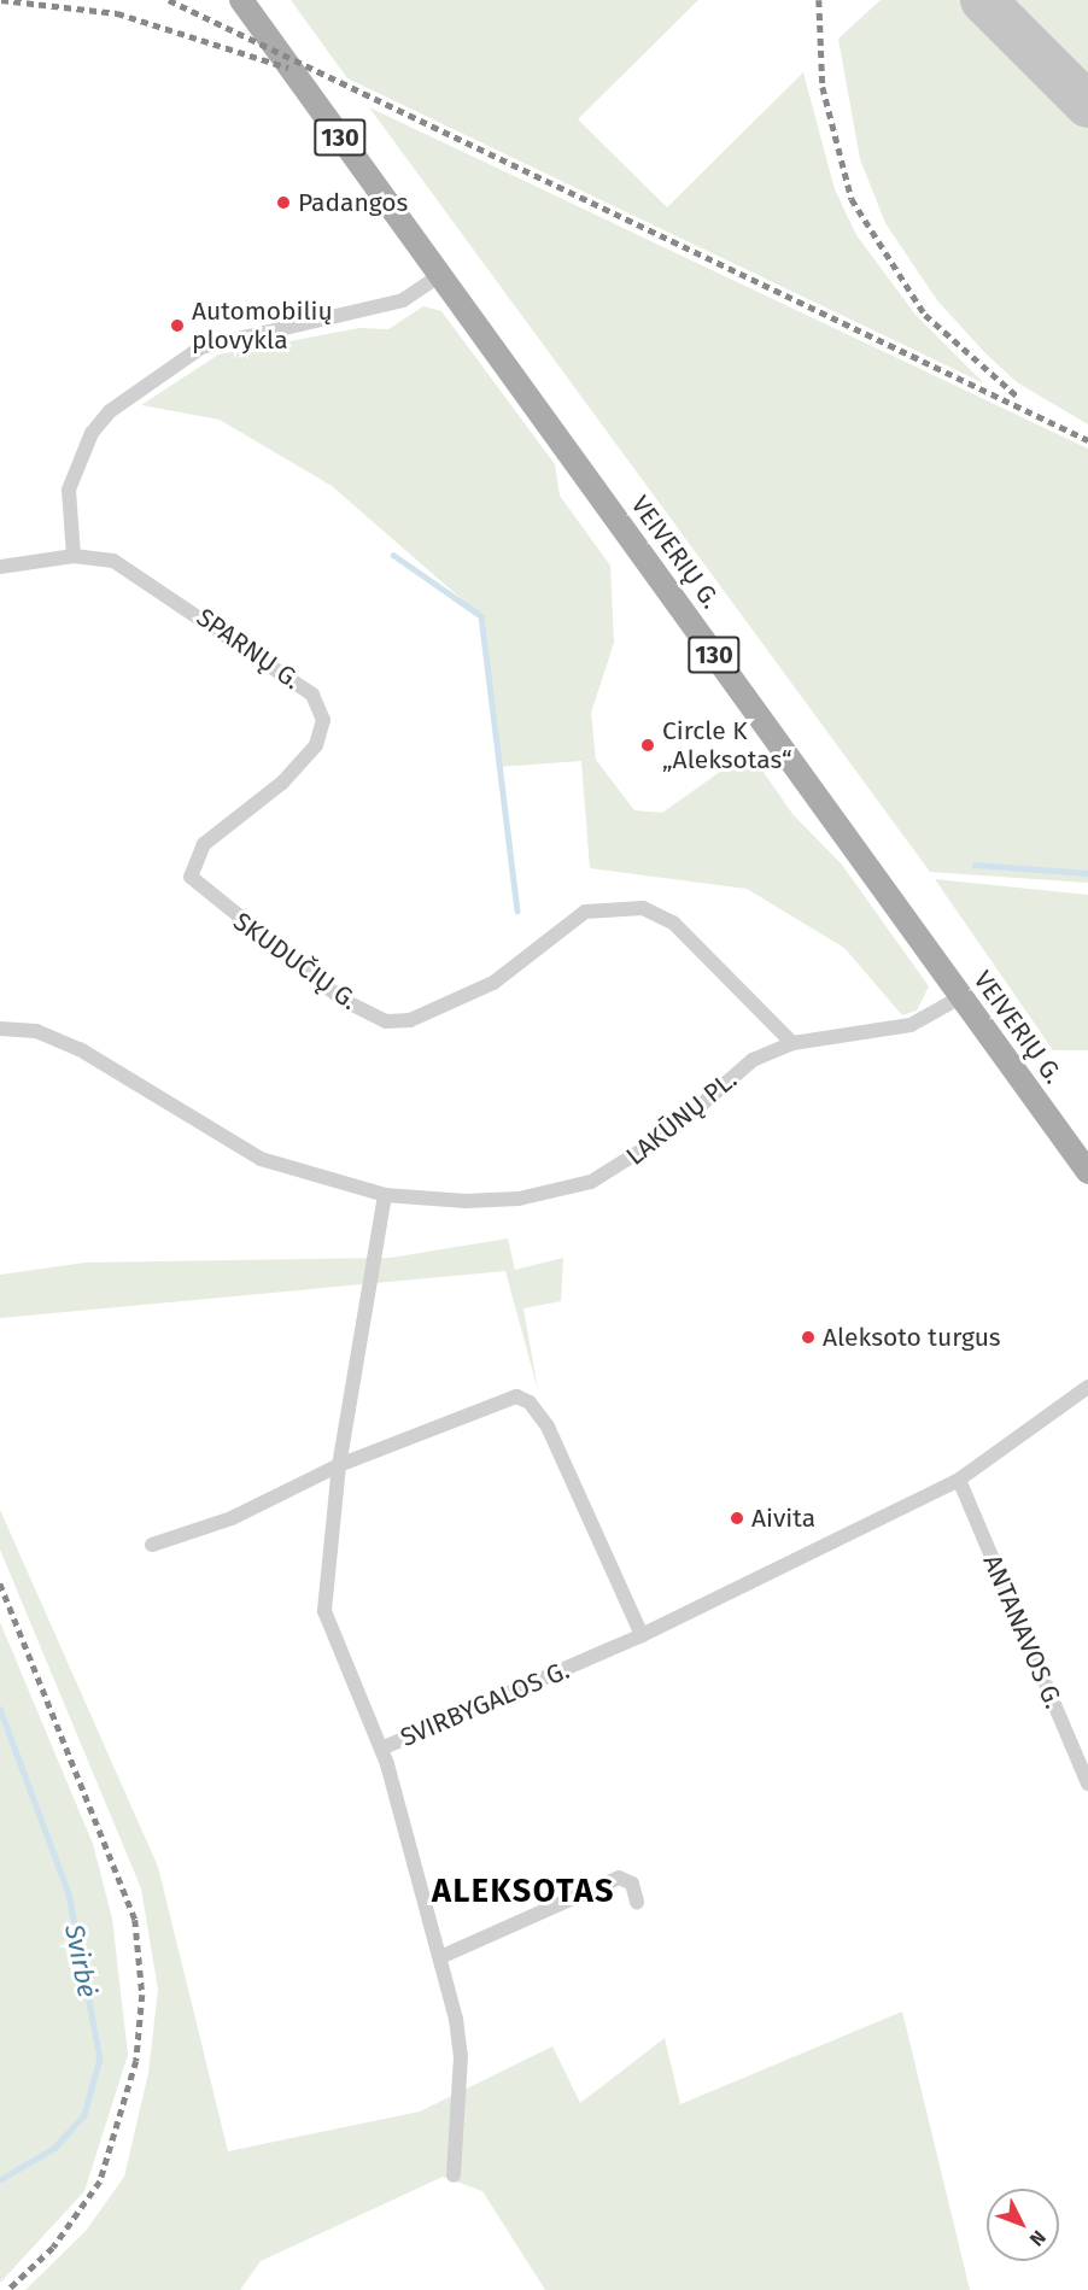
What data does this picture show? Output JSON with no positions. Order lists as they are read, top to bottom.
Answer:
{
  "streets": {
    "main road": ["130", "VEIVERIŲ G."],
    "street": [
      "SPARNŲ G.",
      "SKUDUČIŲ G.",
      "LAKŪNŲ PL.",
      "ANTANAVOS G.",
      "SVIRBYGALOS G."
    ]
  },
  "crossings": [
    ["VEIVERIŲ G.", "LAKŪNŲ PL."],
    ["SPARNŲ G.", "SKUDUČIŲ G."],
    ["SKUDUČIŲ G.", "LAKŪNŲ PL."],
    ["LAKŪNŲ PL.", "SVIRBYGALOS G."],
    ["ANTANAVOS G.", "SVIRBYGALOS G."]
  ],
  "districts": ["ALEKSOTAS"],
  "water": ["Svirbė"],
  "places": [
    "Padangos",
    "Automobilių plovykla",
    "Circle K „Aleksotas“",
    "Aleksoto turgus",
    "Aivita"
  ],
  "north": "bottom right"
}
